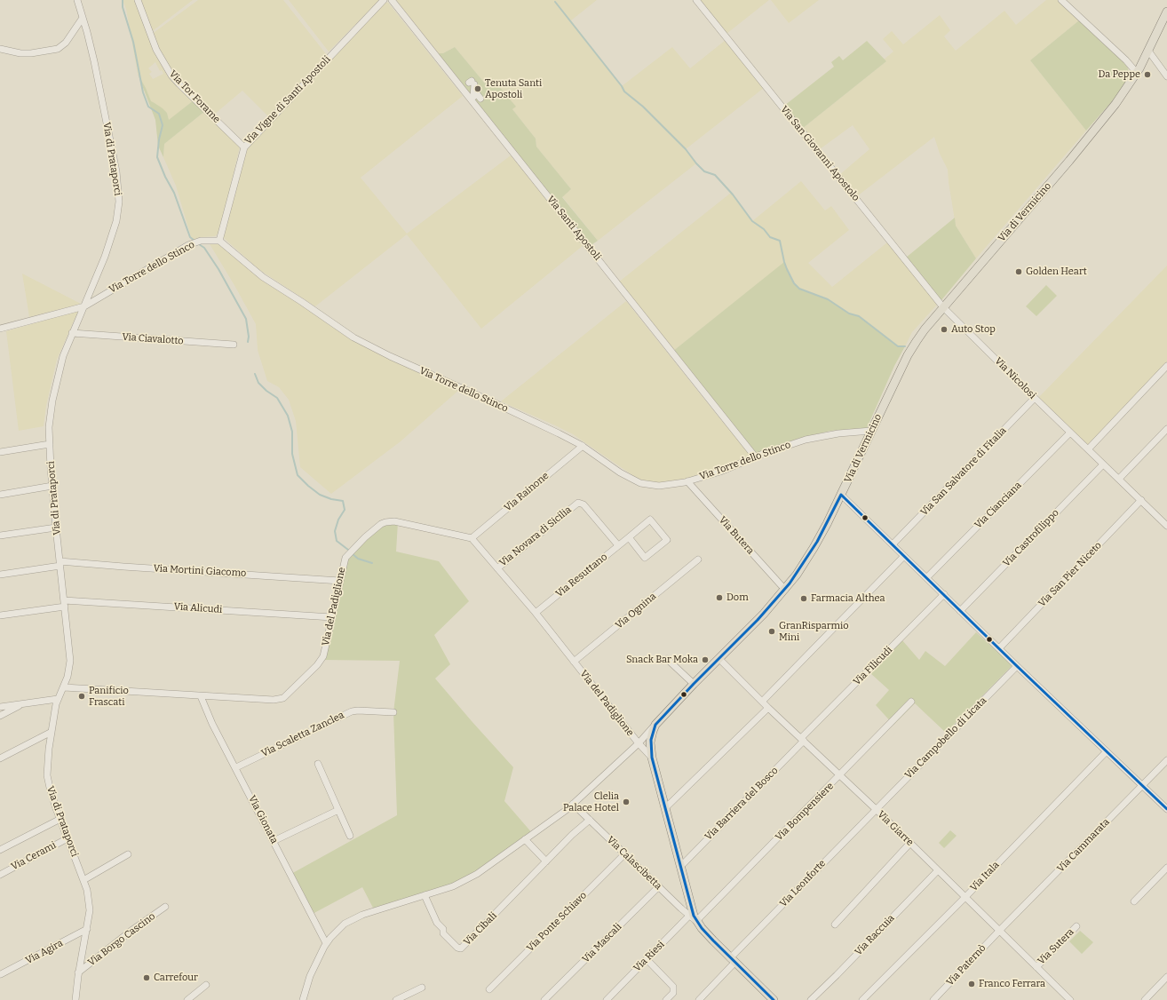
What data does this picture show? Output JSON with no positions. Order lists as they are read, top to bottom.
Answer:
{
  "streets": {
    "main road": ["Via di Vermicino"],
    "street": [
      "Via Tor Forame",
      "Via Vigne di Santi Apostoli",
      "Via San Giovanni Apostolo",
      "Via di Prataporci",
      "Via Santi Apostoli",
      "Via Torre dello Stinco",
      "Via Ciavalotto",
      "Via Nicolosi",
      "Via San Salvatore di Fitalia",
      "Via Rainone",
      "Via Cianciana",
      "Via Butera",
      "Via Novara di Sicilia",
      "Via Castrofilippo",
      "Via Mortini Giacomo",
      "Via San Pier Niceto",
      "Via Resuttano",
      "Via del Padiglione",
      "Via Alicudi",
      "Via Ognina",
      "Via Filicudi",
      "Via Scaletta Zanclea",
      "Via Campobello di Licata",
      "Via Barriera del Bosco",
      "Via Bompensiere",
      "Via Gionata",
      "Via Giarre",
      "Via Cammarata",
      "Via Cerami",
      "Via Calascibetta",
      "Via Itala",
      "Via Leonforte",
      "Via Ponte Schiavo",
      "Via Cibali",
      "Via Raccuia",
      "Via Borgo Cascino",
      "Via Mascali",
      "Via Sutera",
      "Via Agira",
      "Via Riesi",
      "Via Paternò"
    ]
  },
  "crossings": [
    ["Via Tor Forame", "Via Vigne di Santi Apostoli"],
    ["Via Vigne di Santi Apostoli", "Via Torre dello Stinco"],
    ["Via San Giovanni Apostolo", "Via di Vermicino"],
    ["Via San Giovanni Apostolo", "Via Nicolosi"],
    ["Via di Prataporci", "Via Torre dello Stinco"],
    ["Via di Prataporci", "Via Ciavalotto"],
    ["Via di Prataporci", "Via Mortini Giacomo"],
    ["Via di Prataporci", "Via del Padiglione"],
    ["Via di Prataporci", "Via Alicudi"],
    ["Via di Prataporci", "Via Cerami"],
    ["Via di Prataporci", "Via Borgo Cascino"],
    ["Via di Prataporci", "Via Agira"],
    ["Via di Vermicino", "Via Torre dello Stinco"],
    ["Via di Vermicino", "Via Nicolosi"],
    ["Via di Vermicino", "Via Butera"],
    ["Via di Vermicino", "Via del Padiglione"],
    ["Via di Vermicino", "Via Barriera del Bosco"],
    ["Via di Vermicino", "Via Bompensiere"],
    ["Via di Vermicino", "Via Giarre"],
    ["Via di Vermicino", "Via Calascibetta"],
    ["Via di Vermicino", "Via Leonforte"],
    ["Via di Vermicino", "Via Riesi"],
    ["Via Santi Apostoli", "Via Torre dello Stinco"],
    ["Via Torre dello Stinco", "Via Rainone"],
    ["Via Torre dello Stinco", "Via Butera"],
    ["Via Nicolosi", "Via San Salvatore di Fitalia"],
    ["Via Nicolosi", "Via Cianciana"],
    ["Via Nicolosi", "Via Castrofilippo"],
    ["Via Nicolosi", "Via San Pier Niceto"],
    ["Via Rainone", "Via del Padiglione"],
    ["Via Novara di Sicilia", "Via Resuttano"],
    ["Via Novara di Sicilia", "Via del Padiglione"],
    ["Via Mortini Giacomo", "Via del Padiglione"],
    ["Via Resuttano", "Via del Padiglione"],
    ["Via del Padiglione", "Via Alicudi"],
    ["Via del Padiglione", "Via Ognina"],
    ["Via del Padiglione", "Via Gionata"],
    ["Via Filicudi", "Via Barriera del Bosco"],
    ["Via Filicudi", "Via Giarre"],
    ["Via Scaletta Zanclea", "Via Gionata"],
    ["Via Campobello di Licata", "Via Giarre"],
    ["Via Campobello di Licata", "Via Leonforte"],
    ["Via Barriera del Bosco", "Via Giarre"],
    ["Via Bompensiere", "Via Giarre"],
    ["Via Bompensiere", "Via Calascibetta"],
    ["Via Bompensiere", "Via Riesi"],
    ["Via Giarre", "Via Cammarata"],
    ["Via Giarre", "Via Itala"],
    ["Via Giarre", "Via Leonforte"],
    ["Via Giarre", "Via Raccuia"],
    ["Via Giarre", "Via Sutera"],
    ["Via Giarre", "Via Paternò"],
    ["Via Cammarata", "Via Paternò"],
    ["Via Calascibetta", "Via Ponte Schiavo"],
    ["Via Calascibetta", "Via Cibali"],
    ["Via Calascibetta", "Via Mascali"],
    ["Via Calascibetta", "Via Riesi"]
  ],
  "places": [
    "Da Peppe",
    "Tenuta Santi Apostoli",
    "Golden Heart",
    "Auto Stop",
    "Dom",
    "Farmacia Althea",
    "GranRisparmio Mini",
    "Snack Bar Moka",
    "Panificio Frascati",
    "Clelia Palace Hotel",
    "Carrefour",
    "Franco Ferrara"
  ]
}
